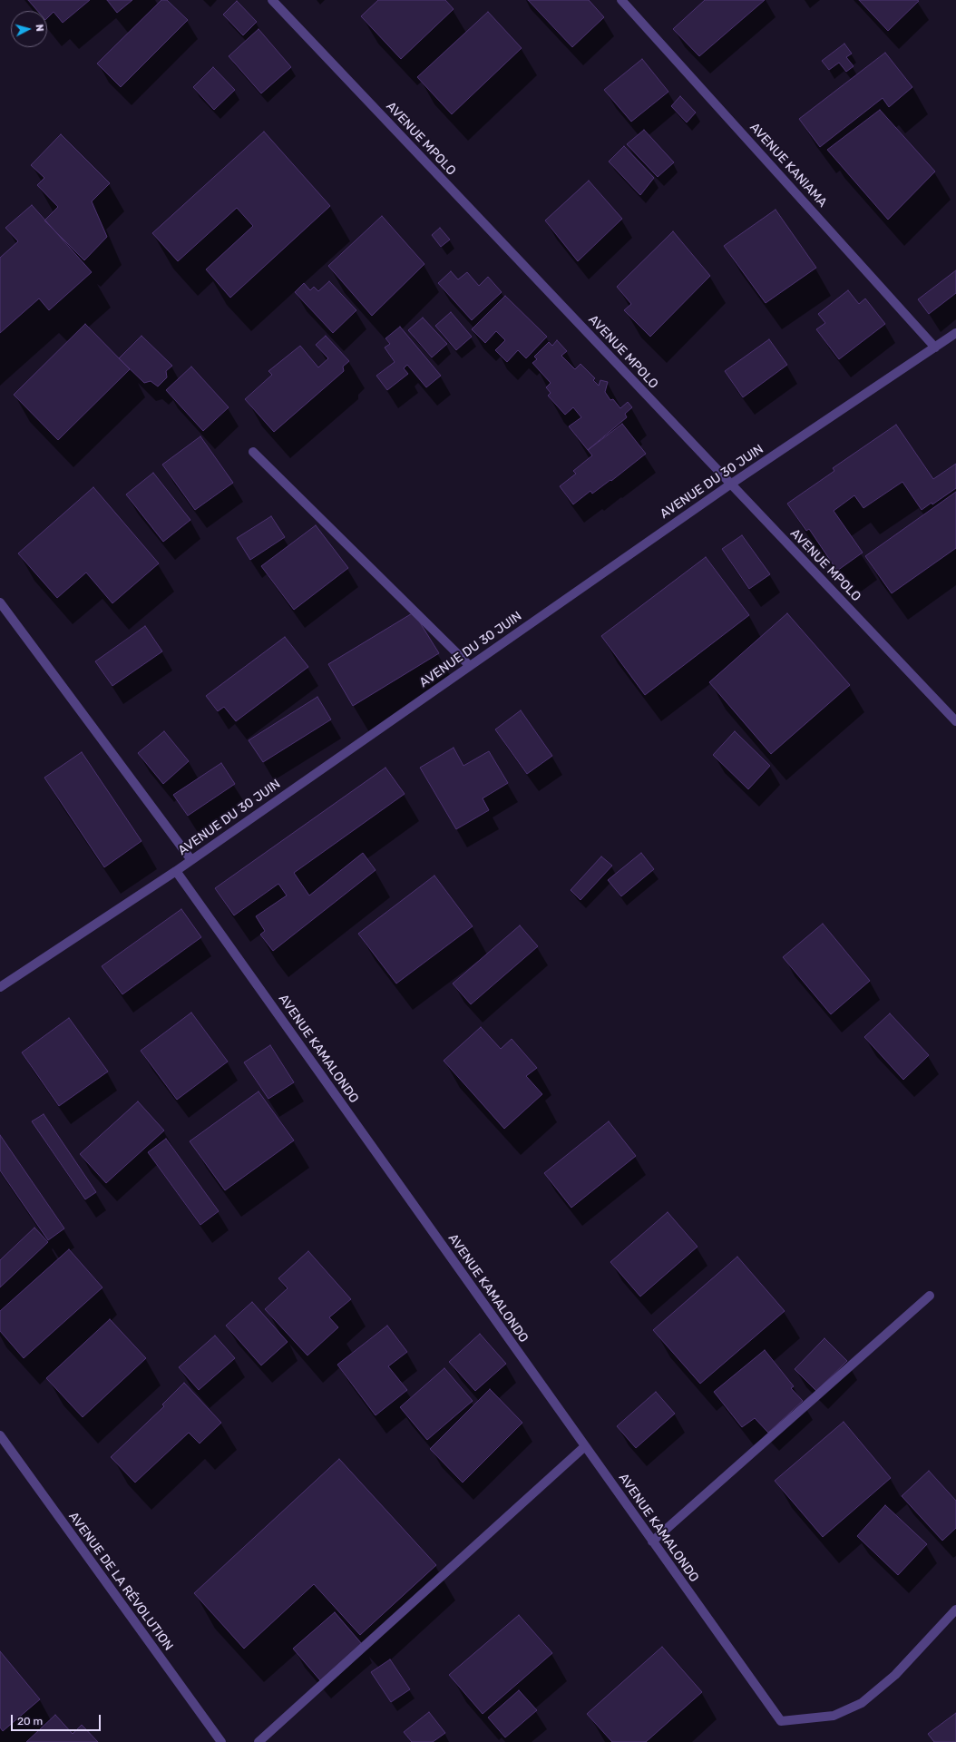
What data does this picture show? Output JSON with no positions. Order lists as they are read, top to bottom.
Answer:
{
  "streets": {
    "street": [
      "AVENUE MPOLO",
      "AVENUE KANIAMA",
      "AVENUE DU 30 JUIN",
      "AVENUE KAMALONDO",
      "AVENUE DE LA RÉVOLUTION"
    ]
  },
  "crossings": [
    ["AVENUE MPOLO", "AVENUE DU 30 JUIN"],
    ["AVENUE KANIAMA", "AVENUE DU 30 JUIN"],
    ["AVENUE DU 30 JUIN", "AVENUE KAMALONDO"]
  ],
  "scale_bar": "20 m",
  "north": "right"
}
